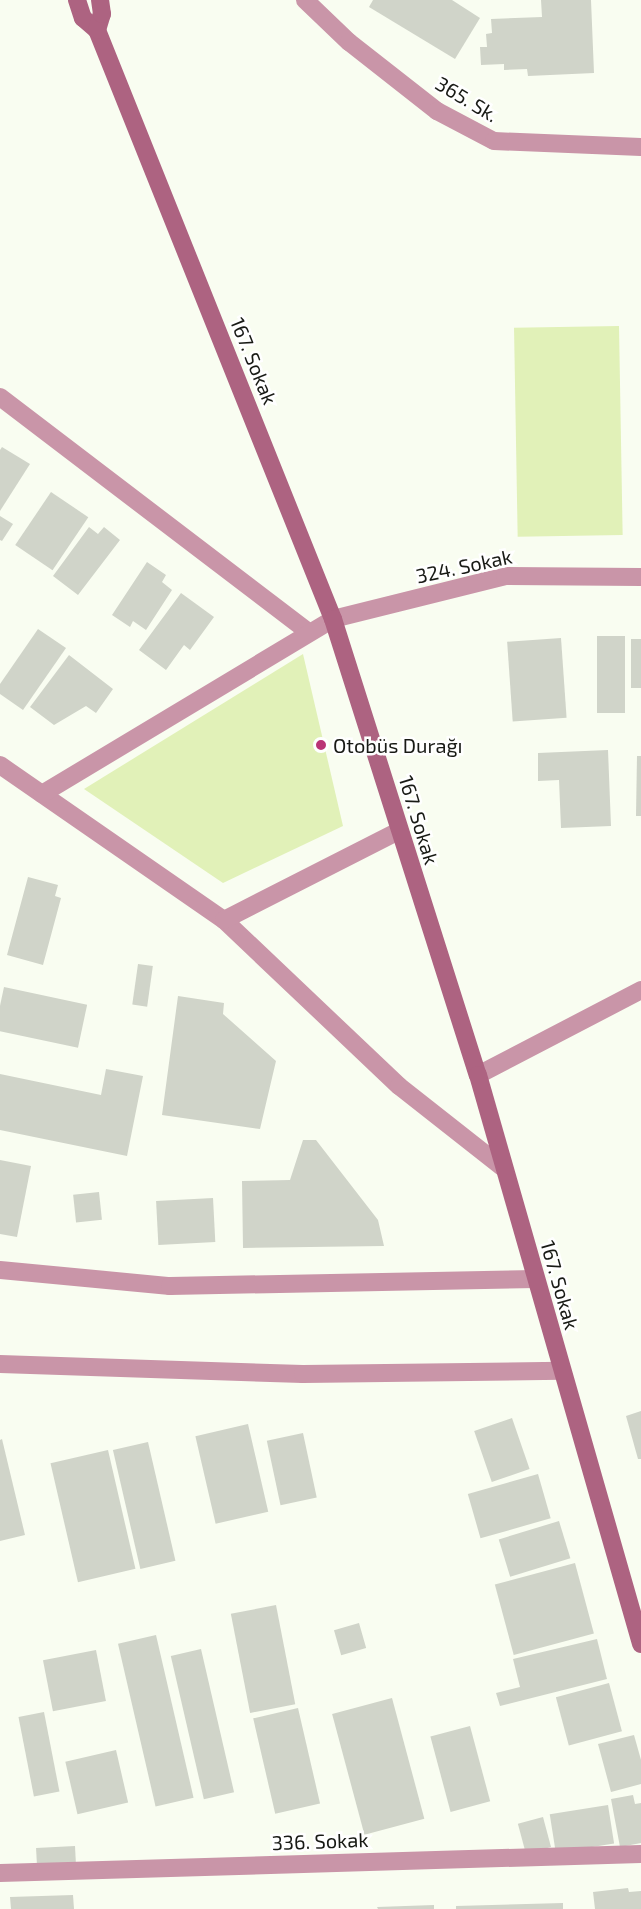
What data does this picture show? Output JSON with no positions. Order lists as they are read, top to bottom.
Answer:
{
  "streets": {
    "street": [
      "365. Sk.",
      "167. Sokak",
      "324. Sokak",
      "336. Sokak"
    ]
  },
  "crossings": [
    ["167. Sokak", "324. Sokak"]
  ],
  "places": ["Otobüs Durağı"]
}
